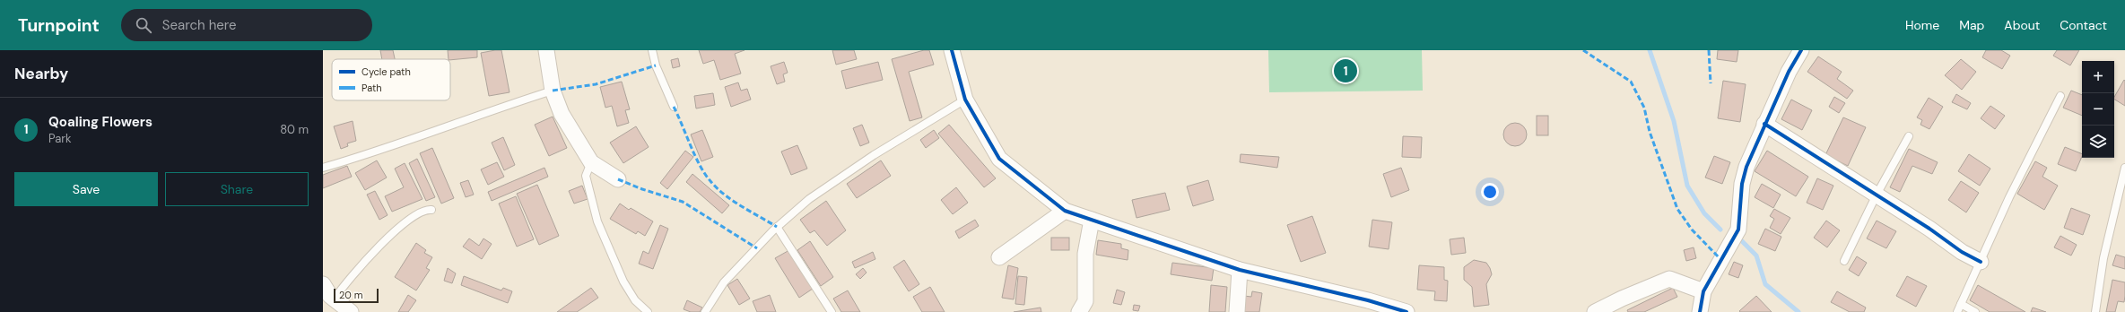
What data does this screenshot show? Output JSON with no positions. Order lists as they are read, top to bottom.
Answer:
{
  "legend": ["Cycle path", "Path"],
  "scale_bar": "20 m",
  "page": {
    "header": "Turnpoint",
    "search": "Search here",
    "nav": [
      "Home",
      "Map",
      "About",
      "Contact"
    ],
    "heading": "Nearby",
    "pins": "1",
    "map_buttons": ["+", "−"],
    "list": [
      {
        "mark": "1",
        "name": "Qoaling Flowers",
        "note": "Park",
        "value": "80 m"
      }
    ],
    "buttons": ["Save", "Share"],
    "scale": "20 m"
  }
}
